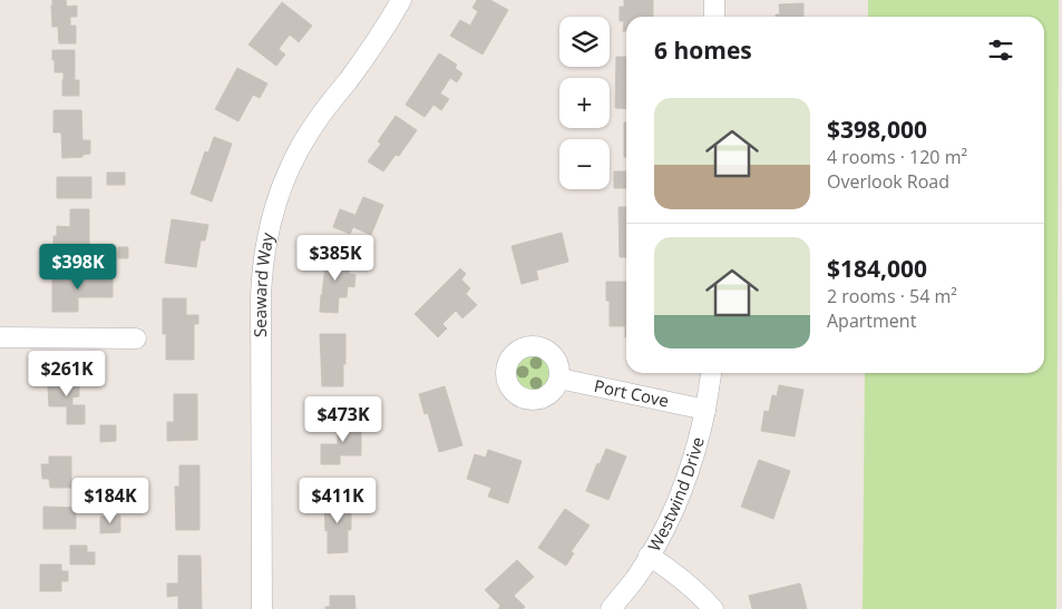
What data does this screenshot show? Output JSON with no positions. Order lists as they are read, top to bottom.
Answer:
{
  "streets": {
    "street": ["Seaward Way", "Port Cove", "Westwind Drive"]
  },
  "crossings": [
    ["Port Cove", "Westwind Drive"]
  ],
  "page": {
    "map_buttons": ["+", "−"],
    "heading": "6 homes",
    "list": [
      {
        "name": "$398,000",
        "note": "4 rooms · 120 m² · Overlook Road"
      },
      {
        "name": "$184,000",
        "note": "2 rooms · 54 m² · Apartment"
      }
    ],
    "price": [
      "$385K",
      "$398K",
      "$261K",
      "$473K",
      "$184K",
      "$411K"
    ]
  }
}
